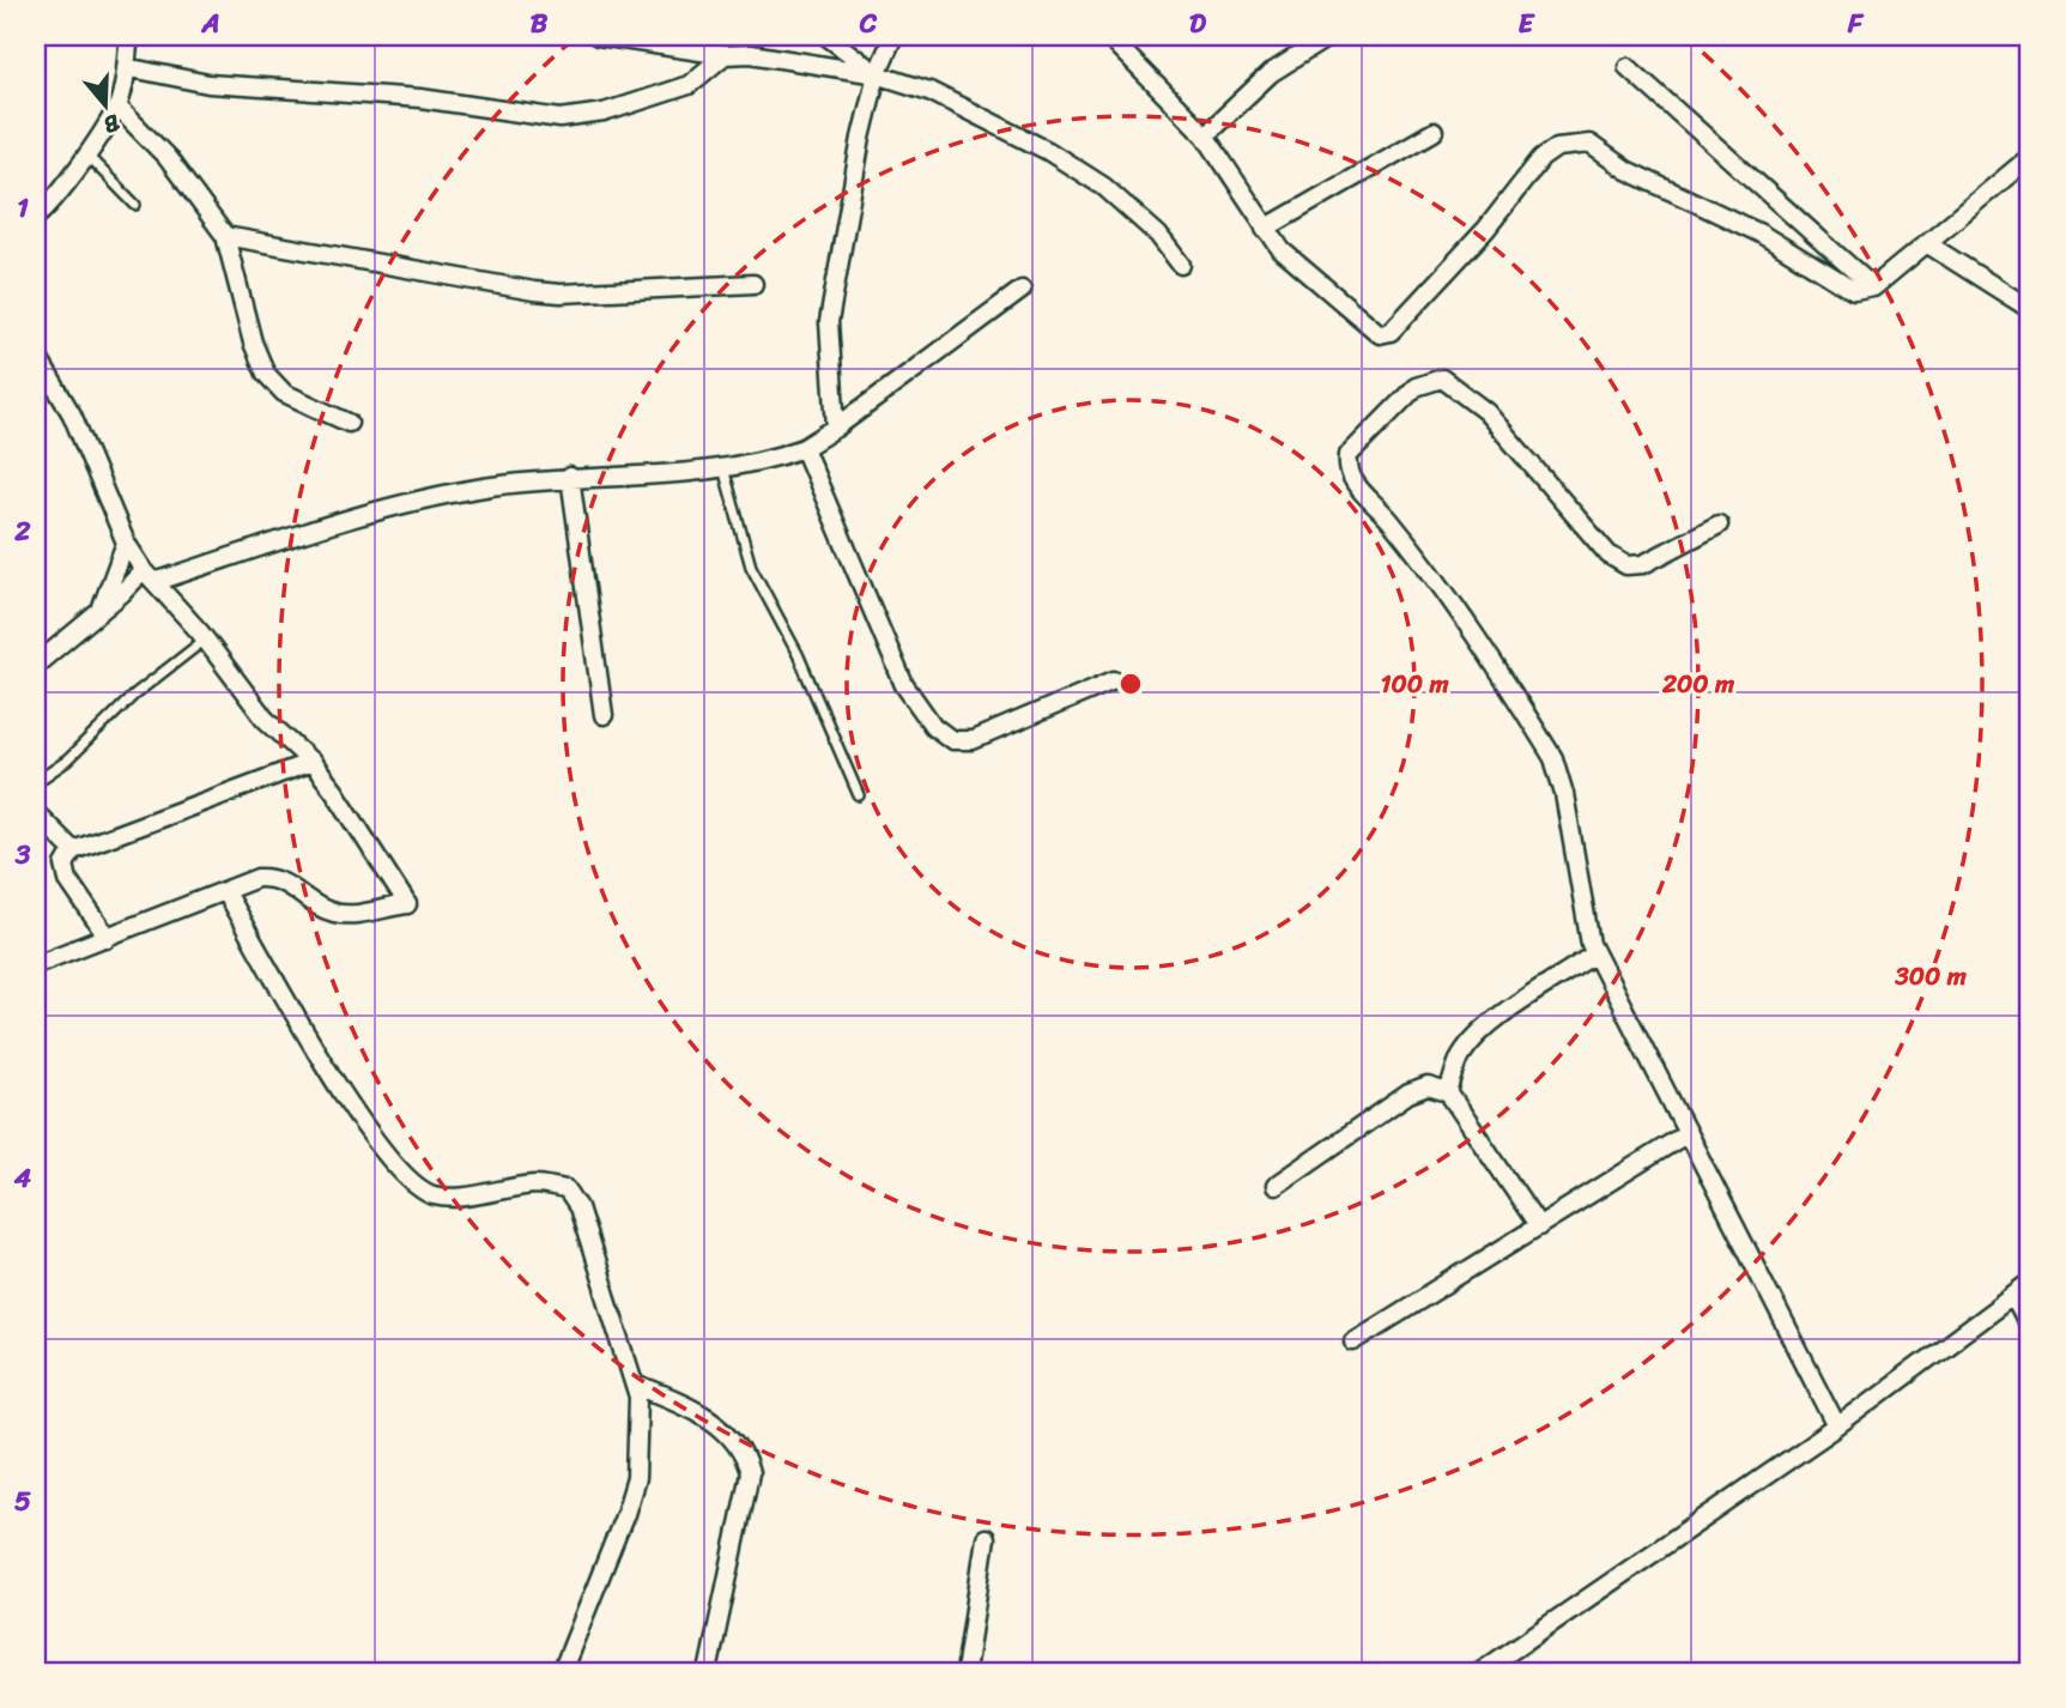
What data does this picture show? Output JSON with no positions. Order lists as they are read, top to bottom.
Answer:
{
  "north": "bottom",
  "grid": {
    "columns": [
      "A",
      "B",
      "C",
      "D",
      "E",
      "F"
    ],
    "rows": [
      "1",
      "2",
      "3",
      "4",
      "5"
    ]
  },
  "rings": ["100 m", "200 m", "300 m"]
}
